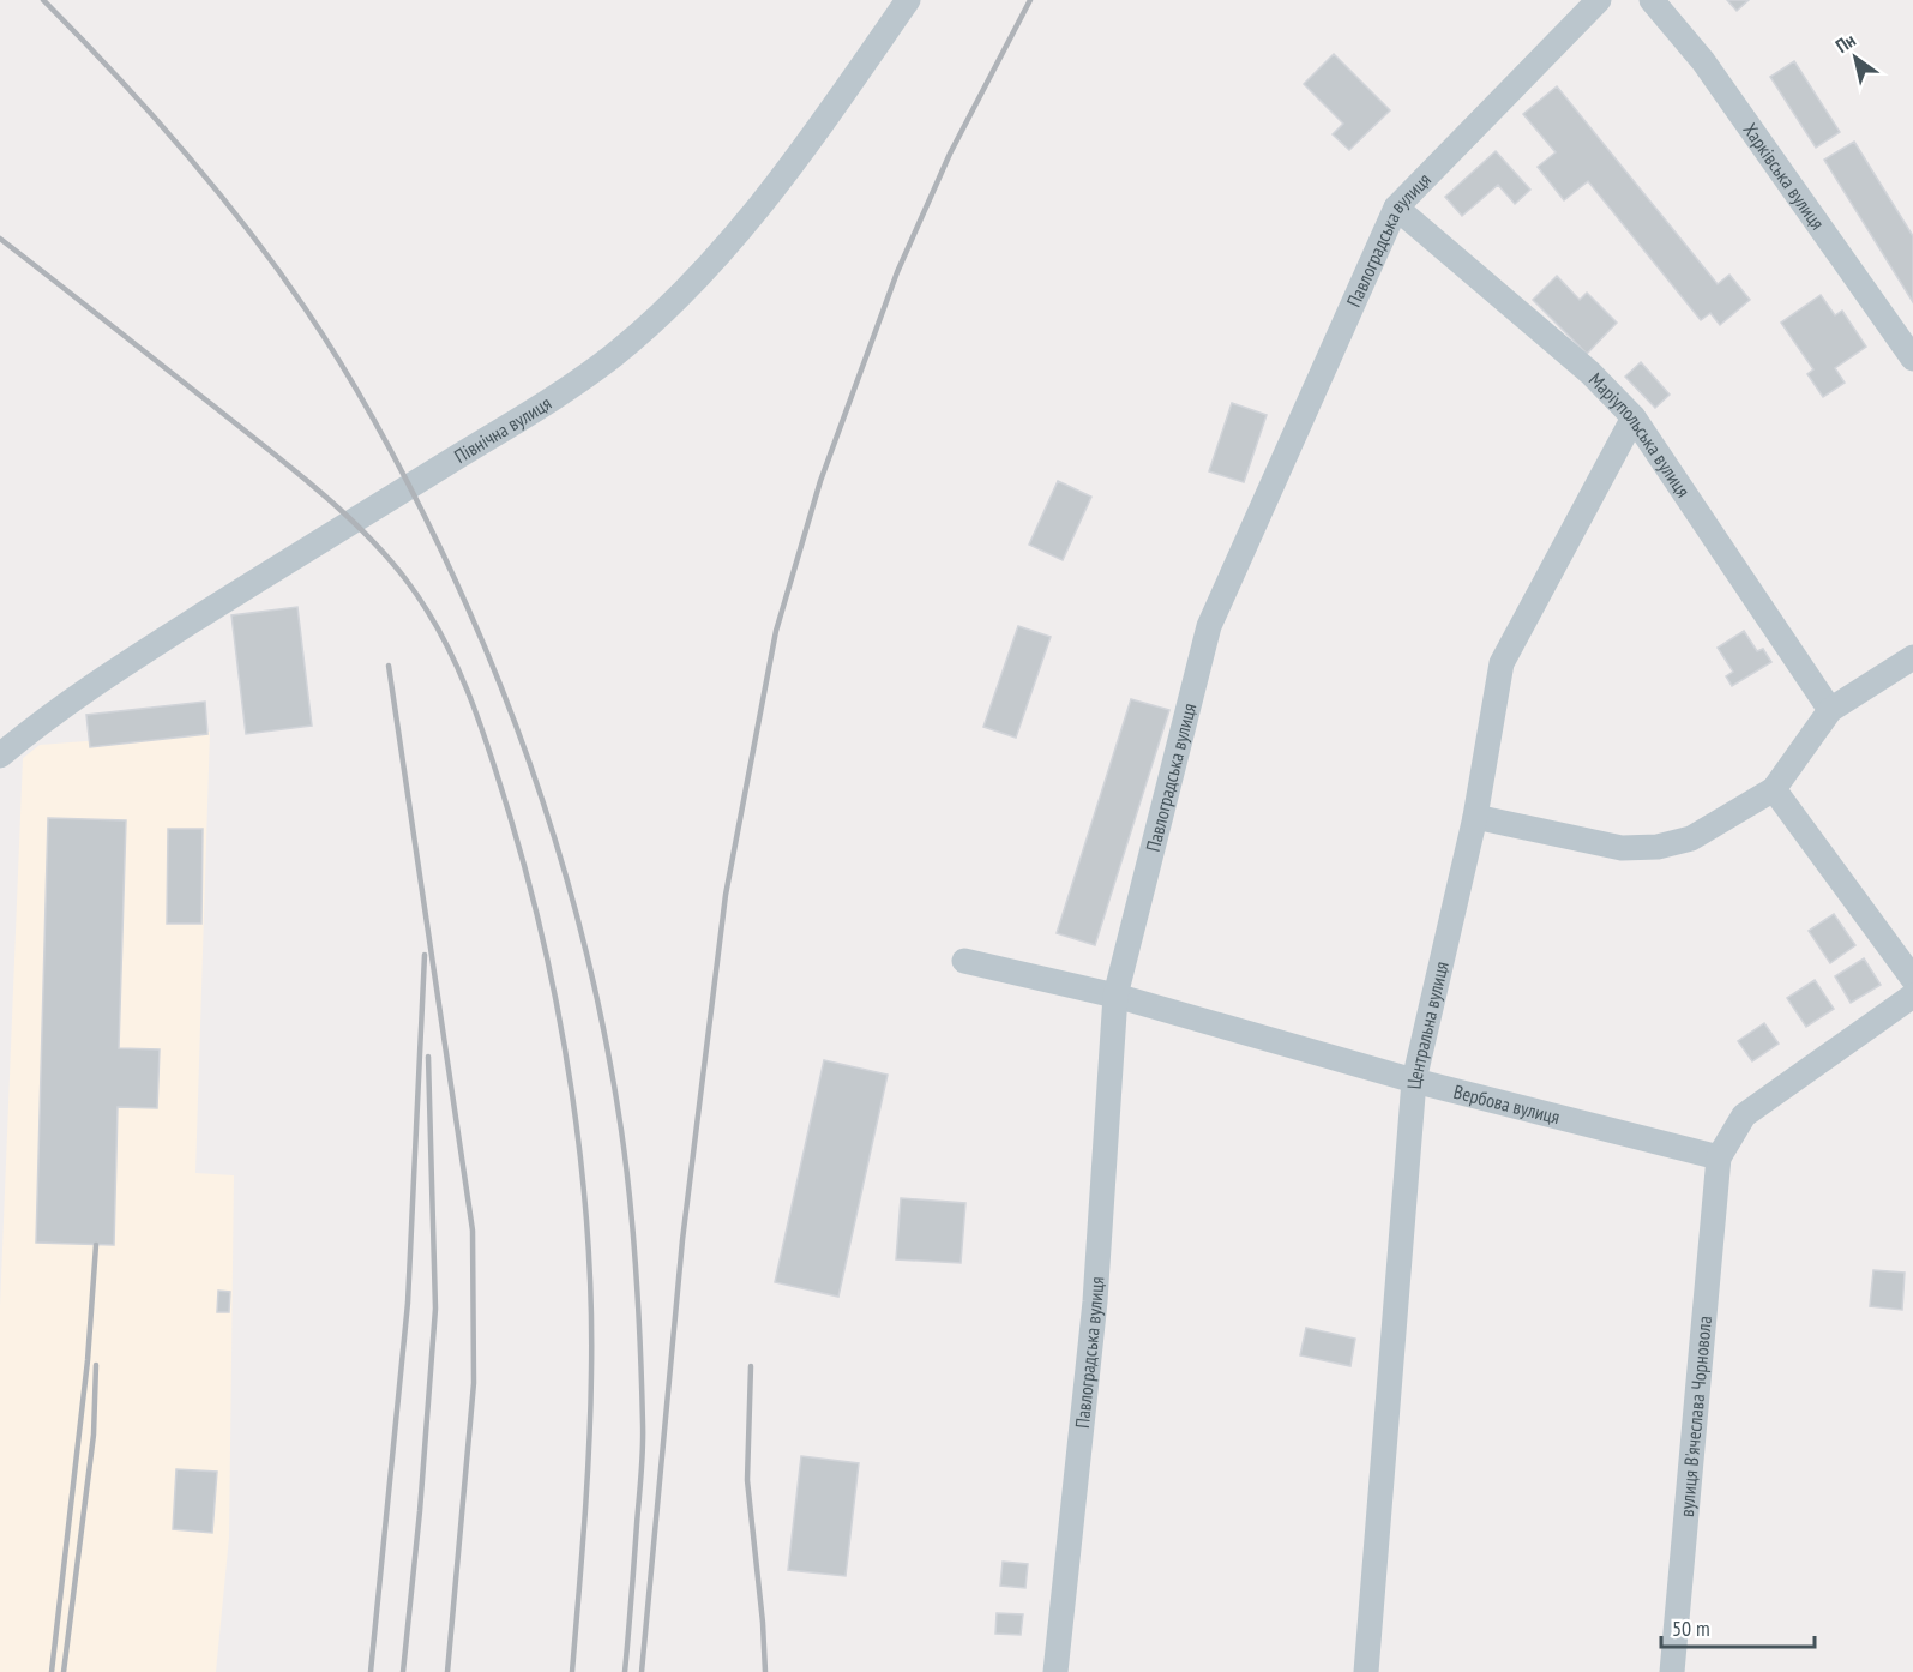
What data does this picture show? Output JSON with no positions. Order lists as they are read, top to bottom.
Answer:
{
  "streets": {
    "street": [
      "Харківська вулиця",
      "Павлоградська вулиця",
      "Північна вулиця",
      "Маріупольська вулиця",
      "Центральна вулиця",
      "Вербова вулиця",
      "вулиця В'ячеслава Чорновола"
    ]
  },
  "crossings": [
    ["Павлоградська вулиця", "Маріупольська вулиця"],
    ["Павлоградська вулиця", "Вербова вулиця"],
    ["Маріупольська вулиця", "Центральна вулиця"],
    ["Центральна вулиця", "Вербова вулиця"],
    ["Вербова вулиця", "вулиця В'ячеслава Чорновола"]
  ],
  "scale_bar": "50 m",
  "north": "top left"
}
